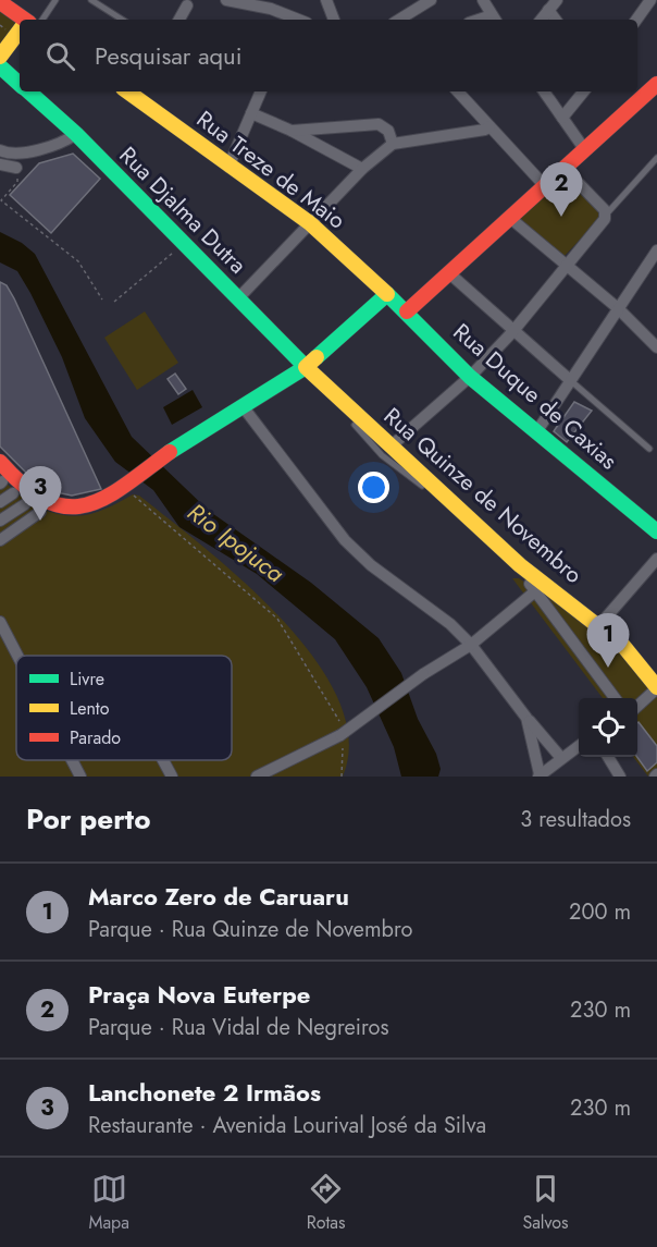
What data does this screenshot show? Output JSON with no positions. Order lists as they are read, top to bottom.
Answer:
{
  "streets": {
    "main road": [
      "Rua Treze de Maio",
      "Rua Djalma Dutra",
      "Rua Duque de Caxias",
      "Rua Quinze de Novembro"
    ]
  },
  "crossings": [
    ["Rua Treze de Maio", "Rua Duque de Caxias"],
    ["Rua Djalma Dutra", "Rua Quinze de Novembro"]
  ],
  "water": ["Rio Ipojuca"],
  "legend": ["Livre", "Lento", "Parado"],
  "page": {
    "search": "Pesquisar aqui",
    "pins": ["2", "3", "1"],
    "heading": ["Por perto", "3 resultados"],
    "list": [
      {
        "mark": "1",
        "name": "Marco Zero de Caruaru",
        "note": "Parque · Rua Quinze de Novembro",
        "value": "200 m"
      },
      {
        "mark": "2",
        "name": "Praça Nova Euterpe",
        "note": "Parque · Rua Vidal de Negreiros",
        "value": "230 m"
      },
      {
        "mark": "3",
        "name": "Lanchonete 2 Irmãos",
        "note": "Restaurante · Avenida Lourival José da Silva",
        "value": "230 m"
      }
    ],
    "nav": ["Mapa", "Rotas", "Salvos"]
  }
}
